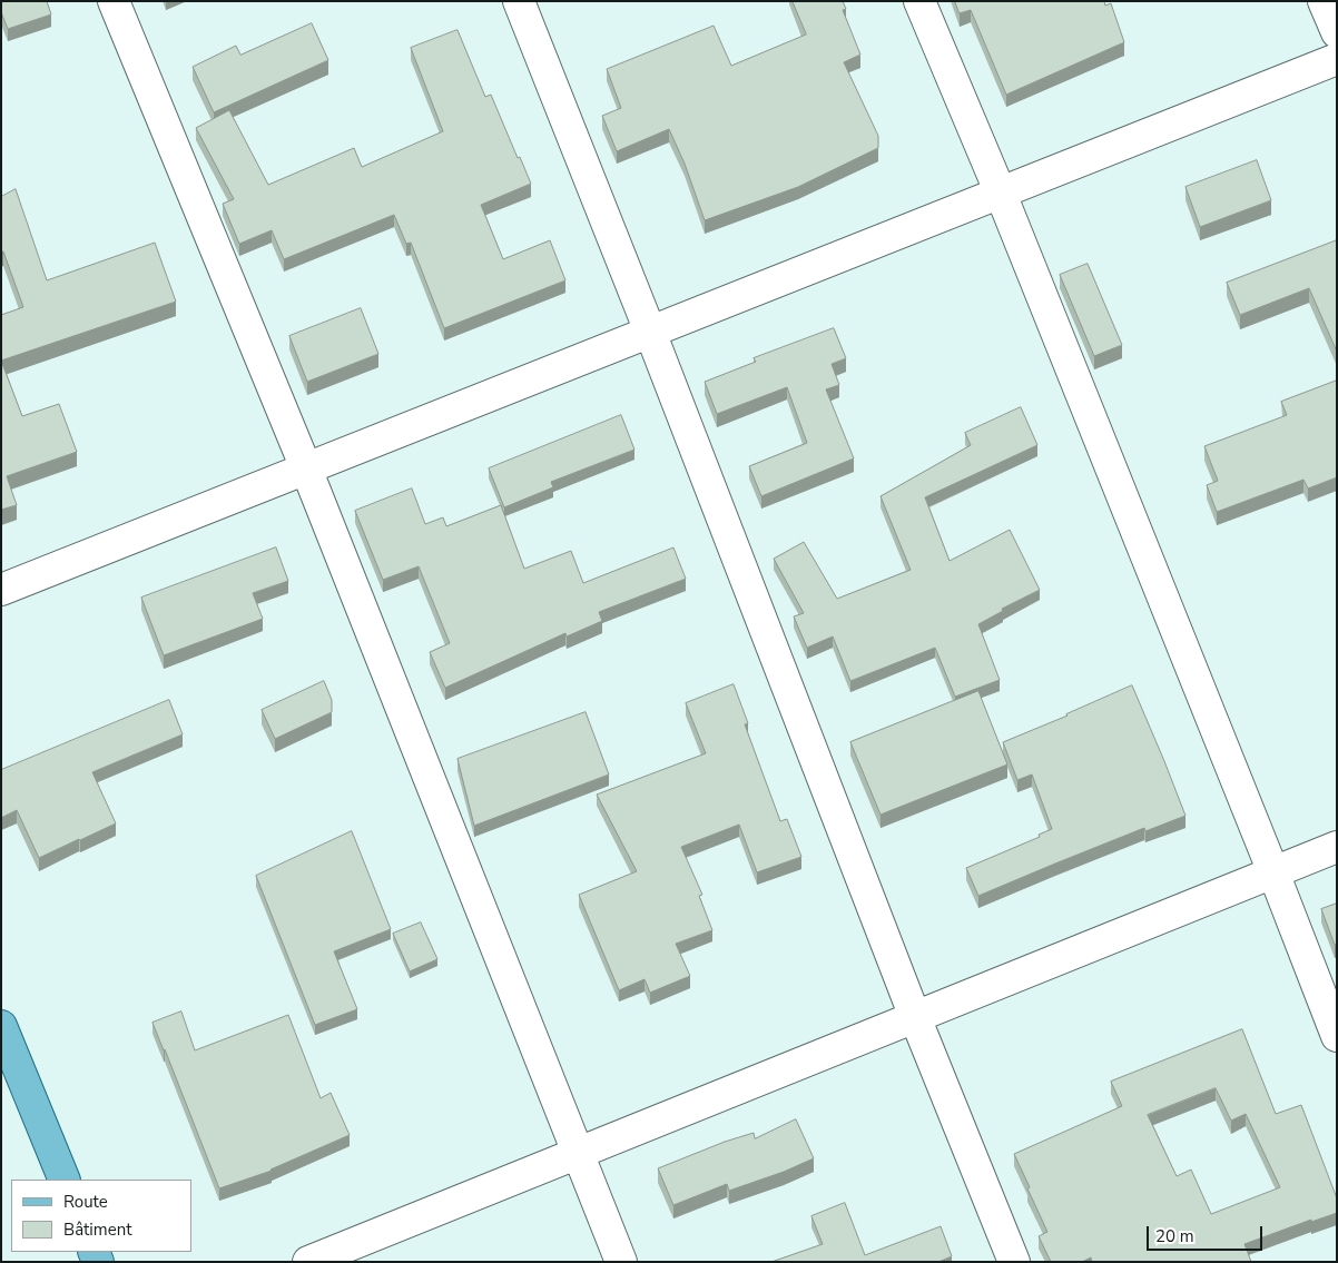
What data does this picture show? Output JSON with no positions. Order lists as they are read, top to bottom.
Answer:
{
  "legend": ["Route", "Bâtiment"],
  "scale_bar": "20 m"
}
